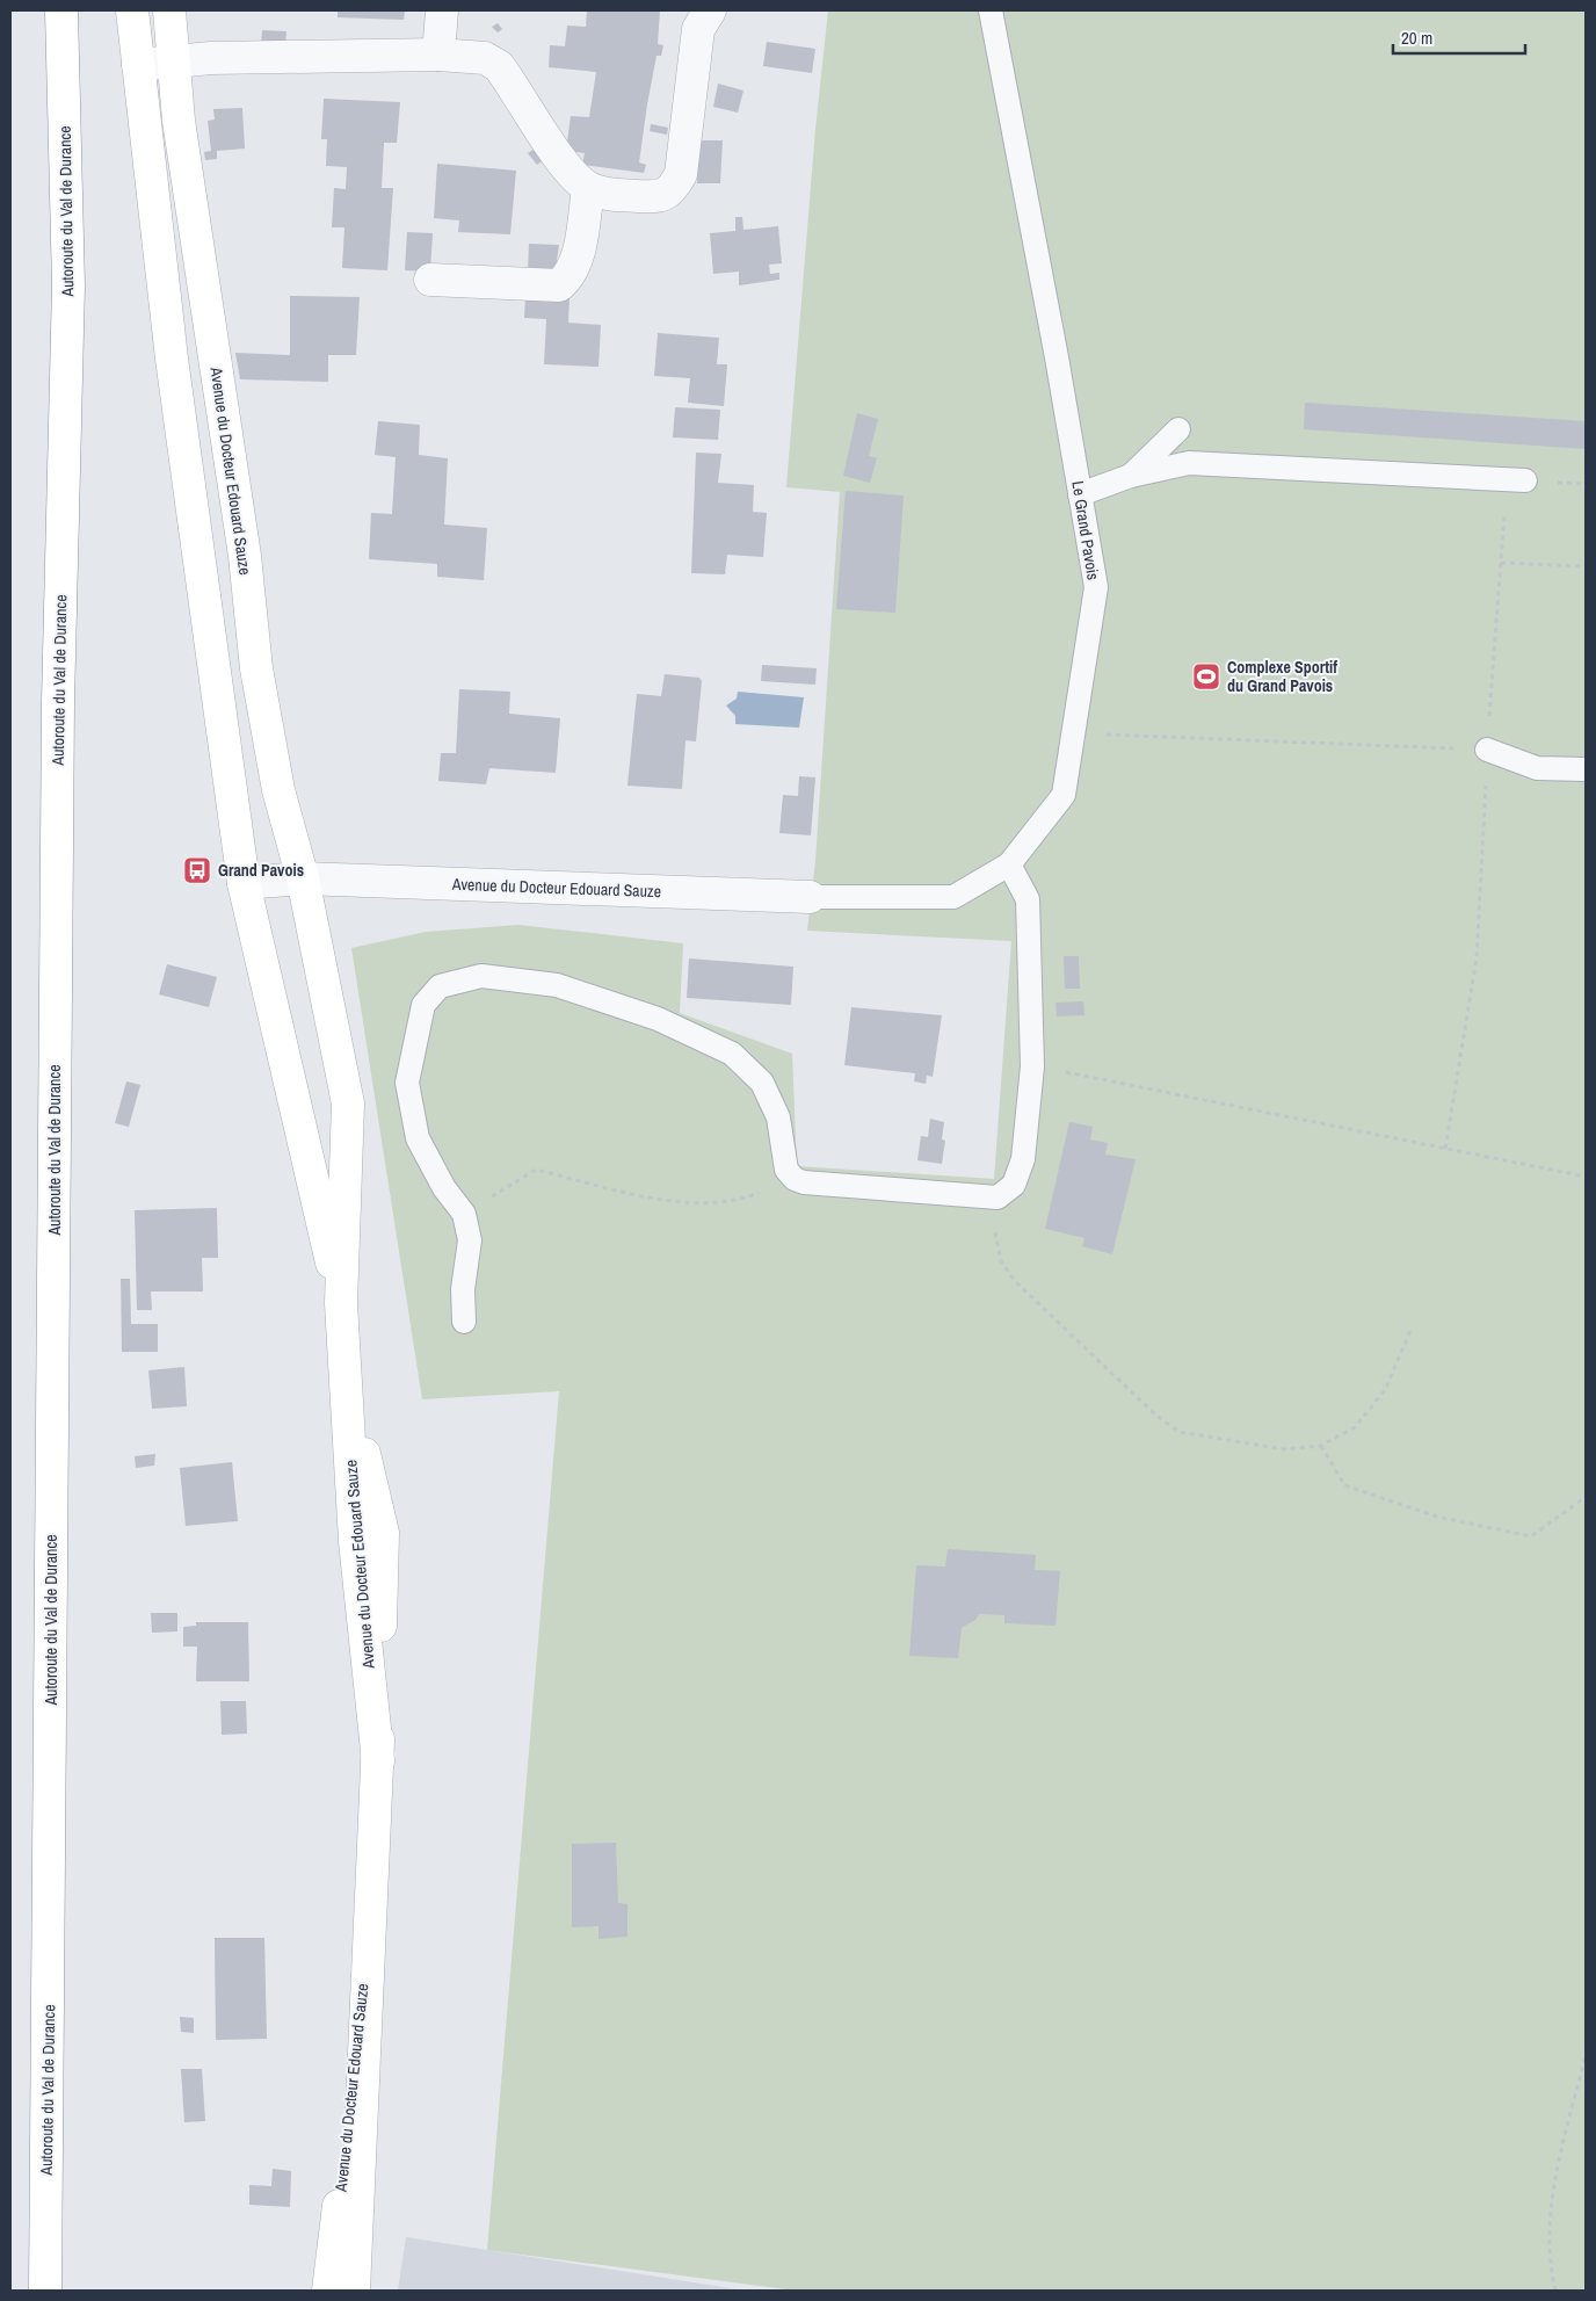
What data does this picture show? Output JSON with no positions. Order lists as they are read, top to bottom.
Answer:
{
  "streets": {
    "main road": ["Autoroute du Val de Durance", "Avenue du Docteur Edouard Sauze"],
    "lane": ["Le Grand Pavois"]
  },
  "crossings": [
    ["Avenue du Docteur Edouard Sauze", "Le Grand Pavois"]
  ],
  "places": {
    "sports": ["Complexe Sportif du Grand Pavois"],
    "bus stop": ["Grand Pavois"]
  },
  "scale_bar": "20 m"
}
